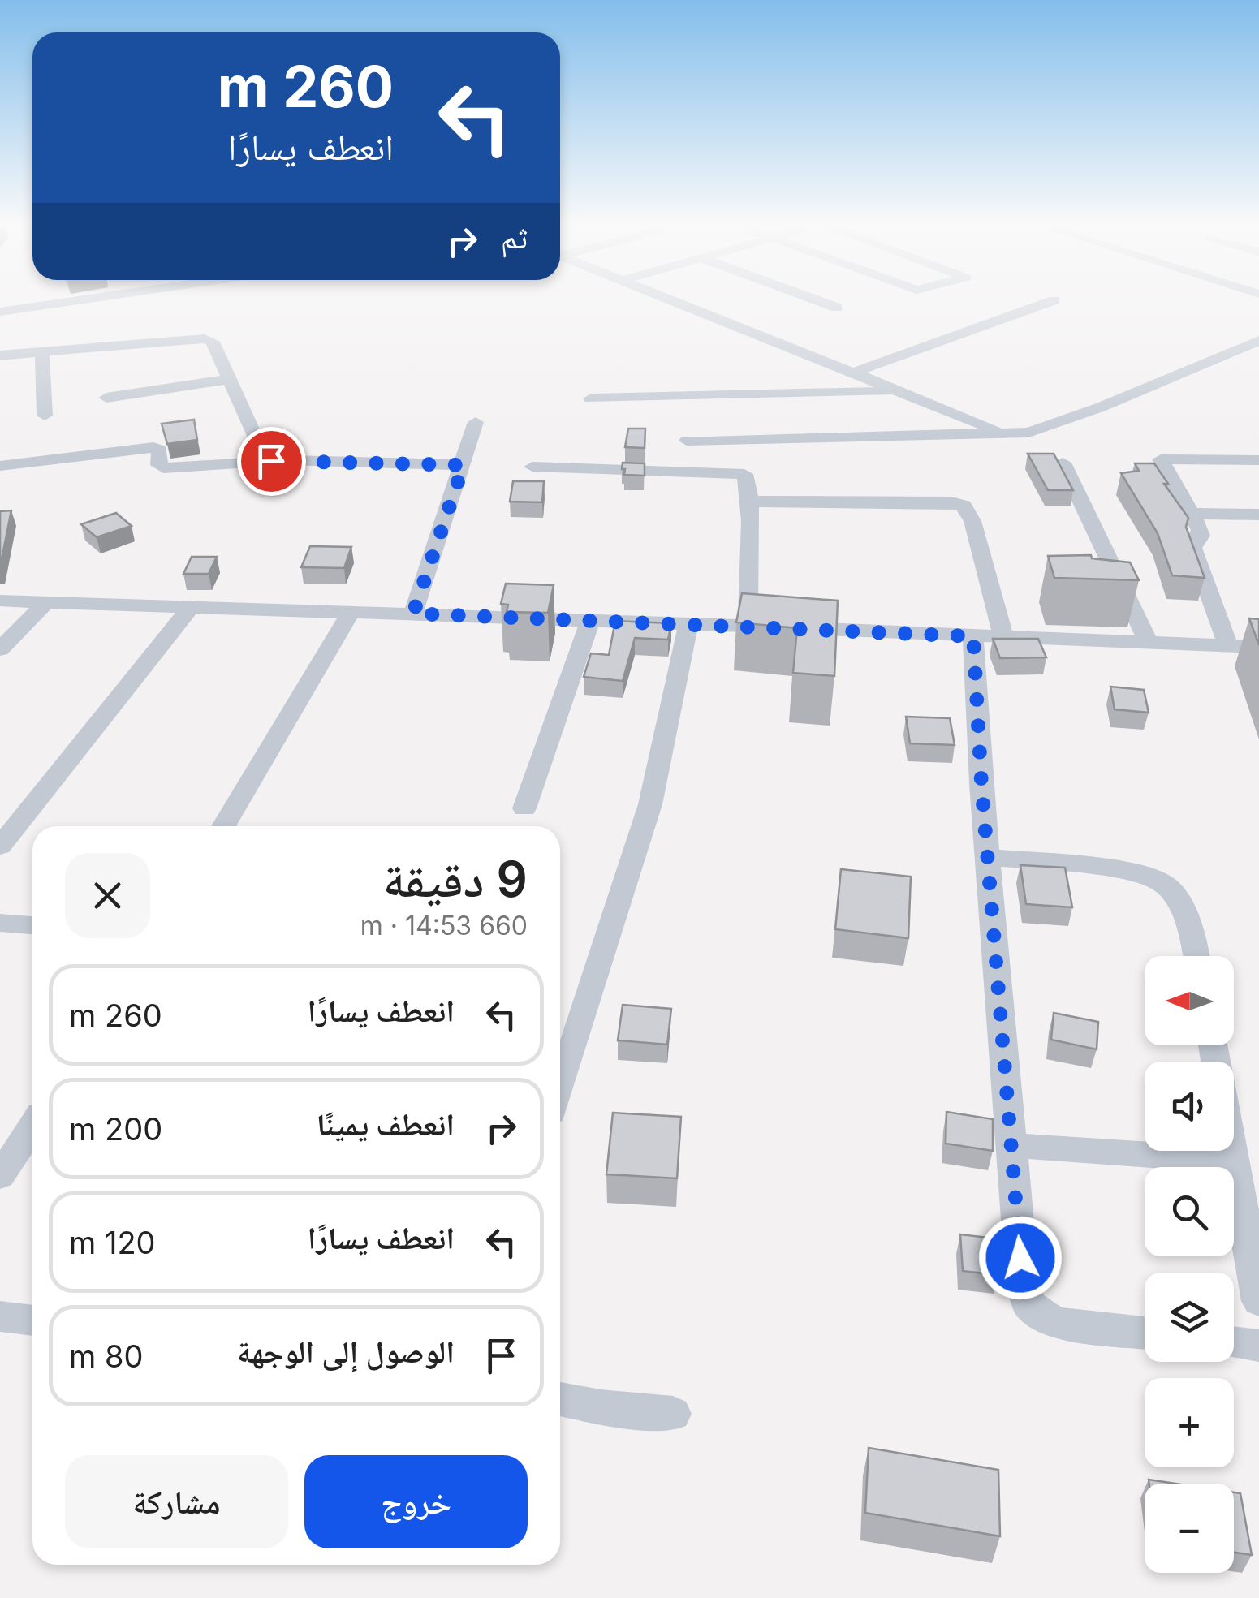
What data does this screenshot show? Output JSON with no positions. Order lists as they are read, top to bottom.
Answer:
{
  "north": "left",
  "page": {
    "turn": ["260 m", "انعطف يسارًا"],
    "then": "ثم",
    "heading": ["9 دقيقة", "660 m · 14:53"],
    "map_buttons": ["+", "−"],
    "list": [
      {
        "name": "انعطف يسارًا",
        "value": "260 m"
      },
      {
        "name": "انعطف يمينًا",
        "value": "200 m"
      },
      {
        "name": "انعطف يسارًا",
        "value": "120 m"
      },
      {
        "name": "الوصول إلى الوجهة",
        "value": "80 m"
      }
    ],
    "buttons": ["خروج", "مشاركة"]
  }
}
